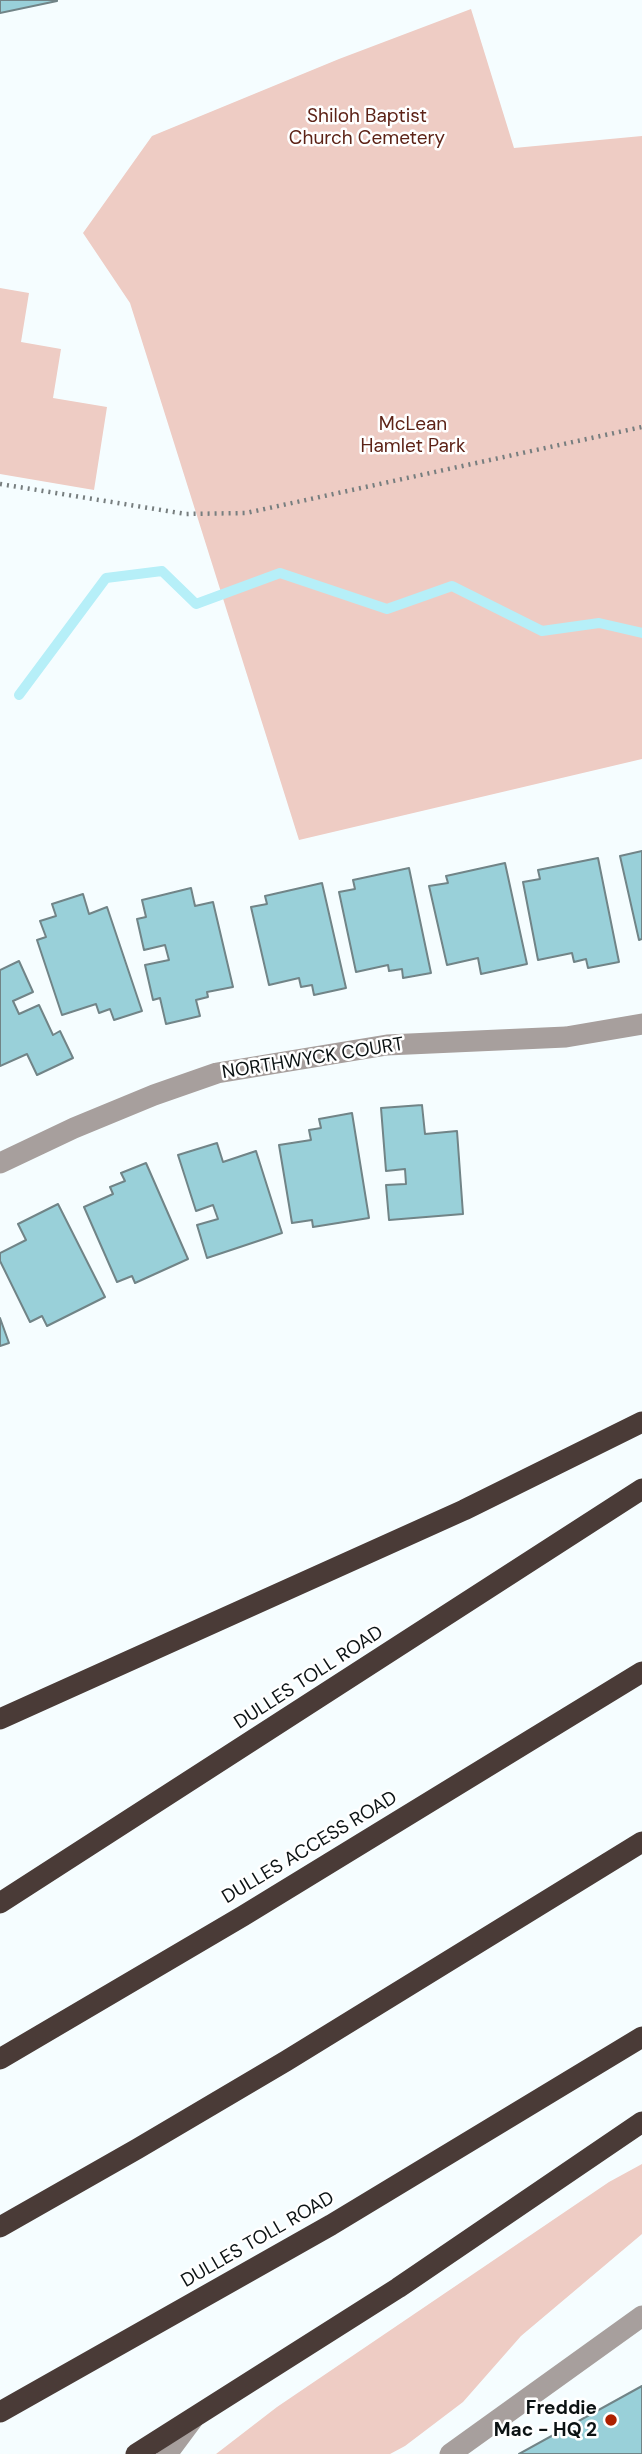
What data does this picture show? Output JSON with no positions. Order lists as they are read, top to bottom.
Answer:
{
  "streets": {
    "highway": ["DULLES TOLL ROAD", "DULLES ACCESS ROAD"],
    "street": ["NORTHWYCK COURT"]
  },
  "parks": ["Shiloh Baptist Church Cemetery", "McLean Hamlet Park"],
  "places": ["Freddie Mac - HQ 2"]
}
